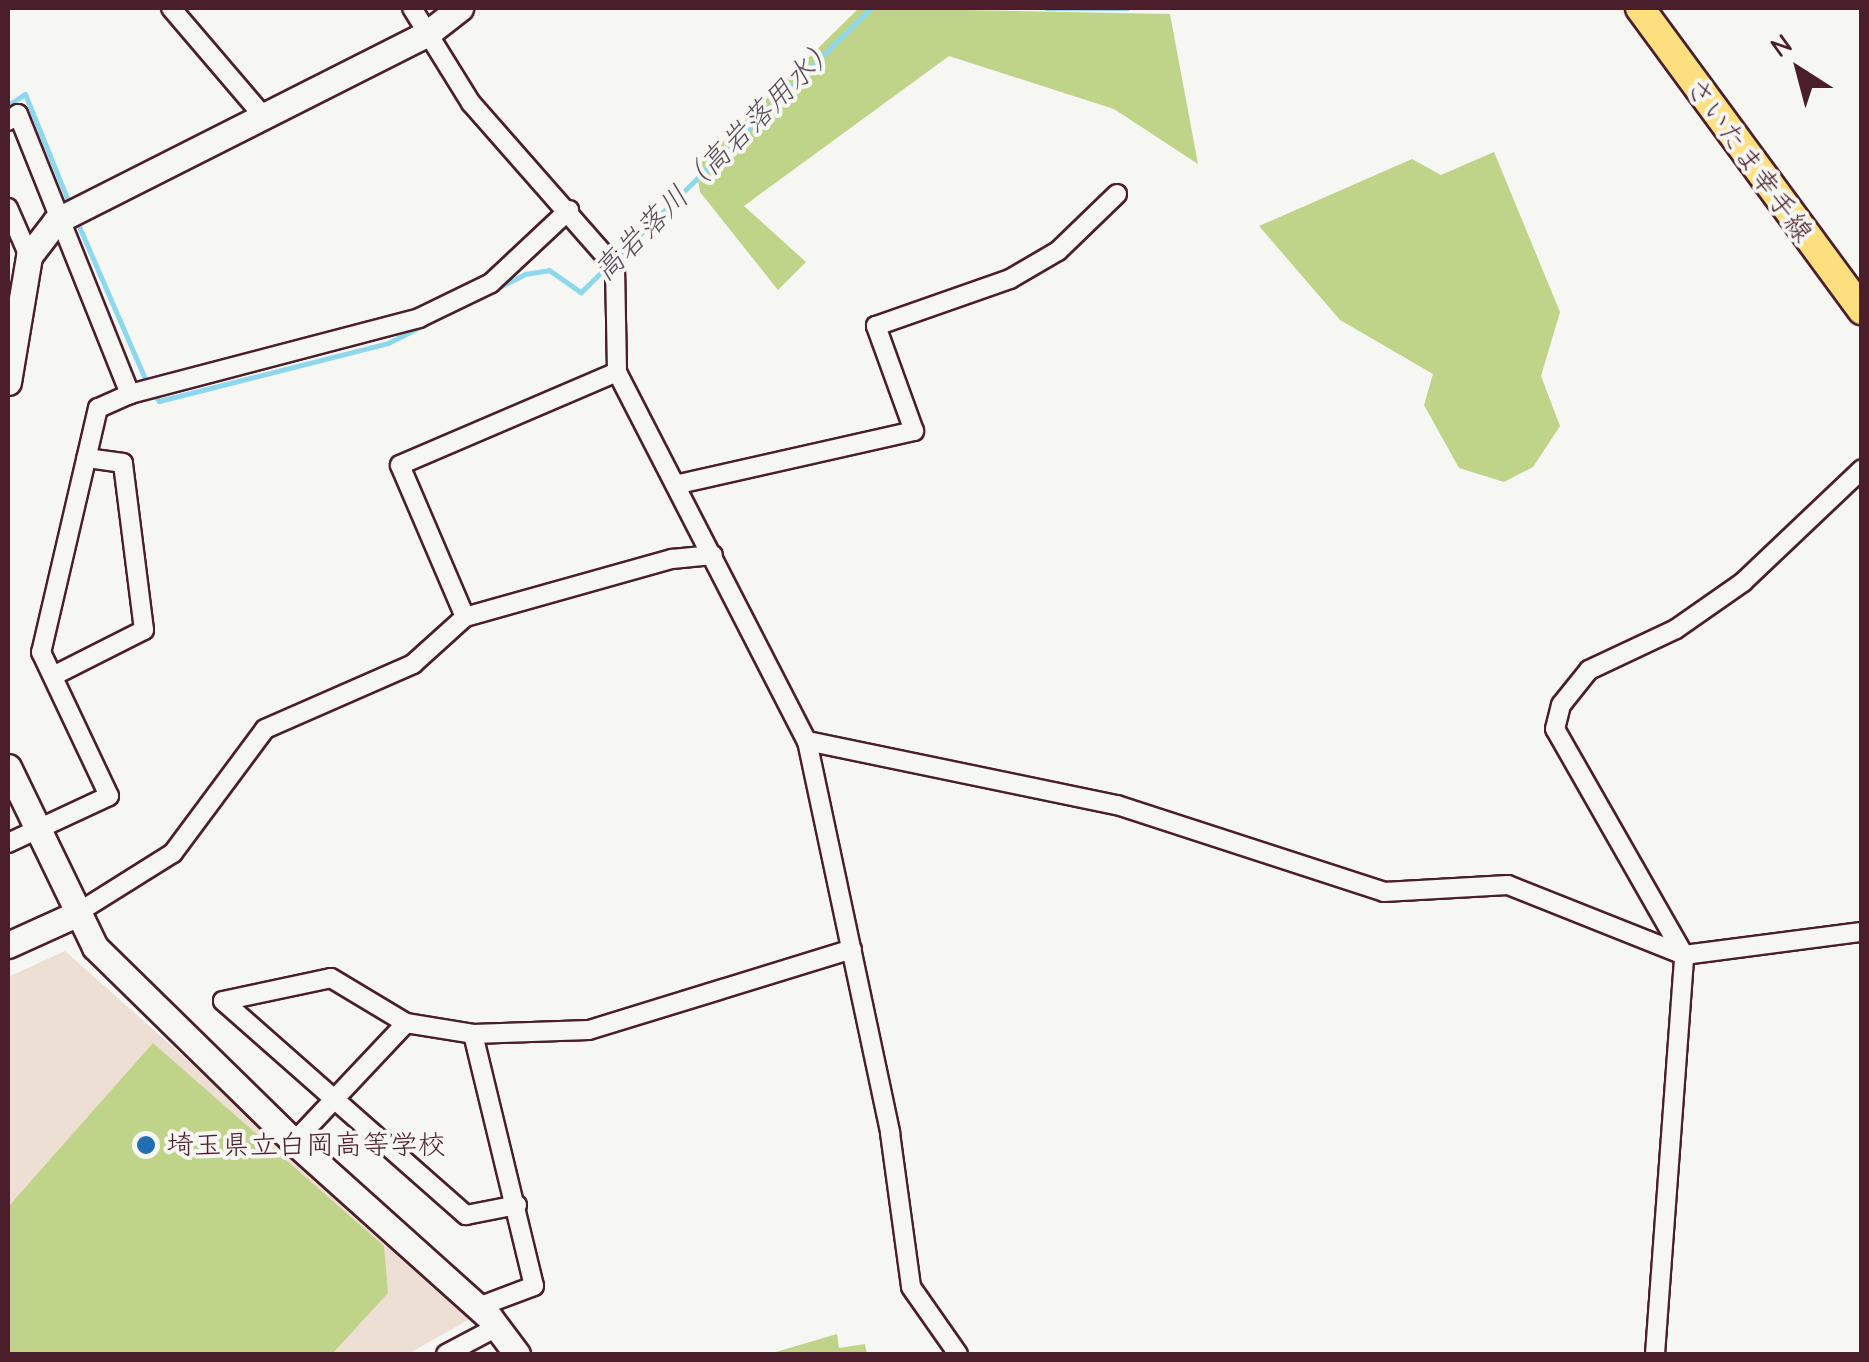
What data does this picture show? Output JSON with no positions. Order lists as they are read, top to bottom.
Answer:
{
  "streets": {
    "main road": ["さいたま幸手線"]
  },
  "water": ["高岩落川（高岩落用水）"],
  "places": ["埼玉県立白岡高等学校"],
  "north": "top left"
}
